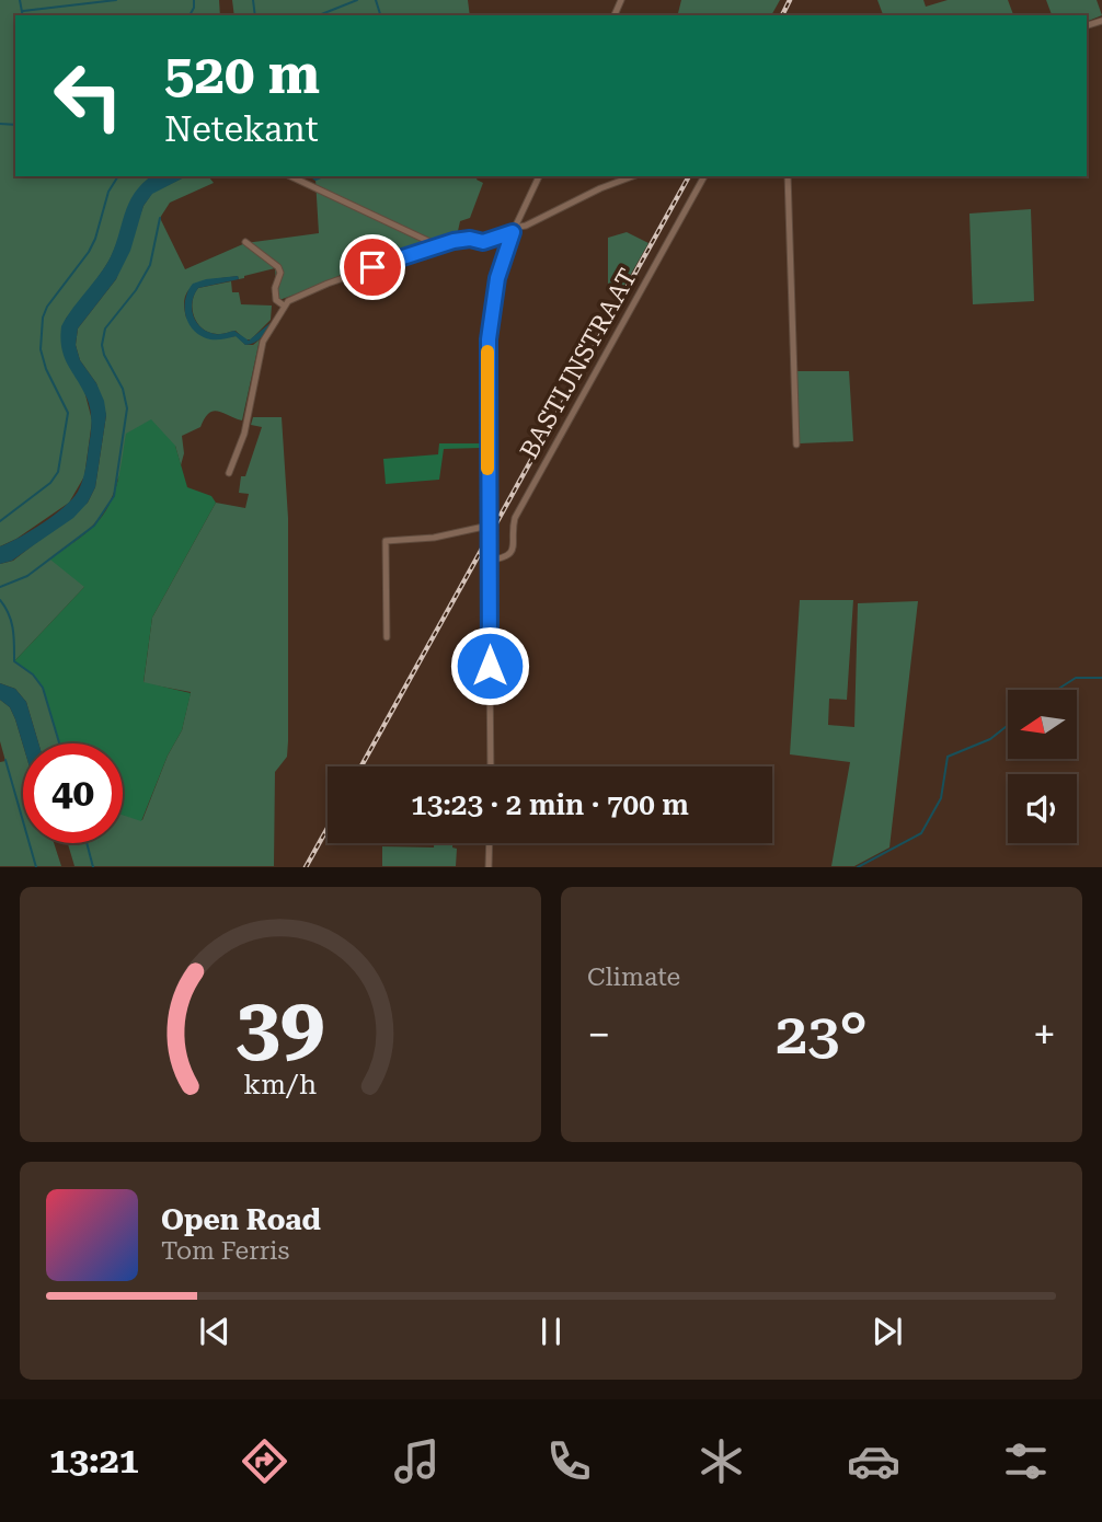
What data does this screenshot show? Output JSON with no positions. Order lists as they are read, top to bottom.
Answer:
{
  "streets": {
    "street": ["BASTIJNSTRAAT"]
  },
  "north": "left",
  "page": {
    "turn": ["520 m", "Netekant"],
    "limit": "40",
    "trip": "13:23 · 2 min · 700 m",
    "tile": "Climate",
    "heat": ["−", "23°", "+"],
    "song": ["Open Road", "Tom Ferris"],
    "tabs": "13:21",
    "gauge": ["39", "km/h"]
  }
}
